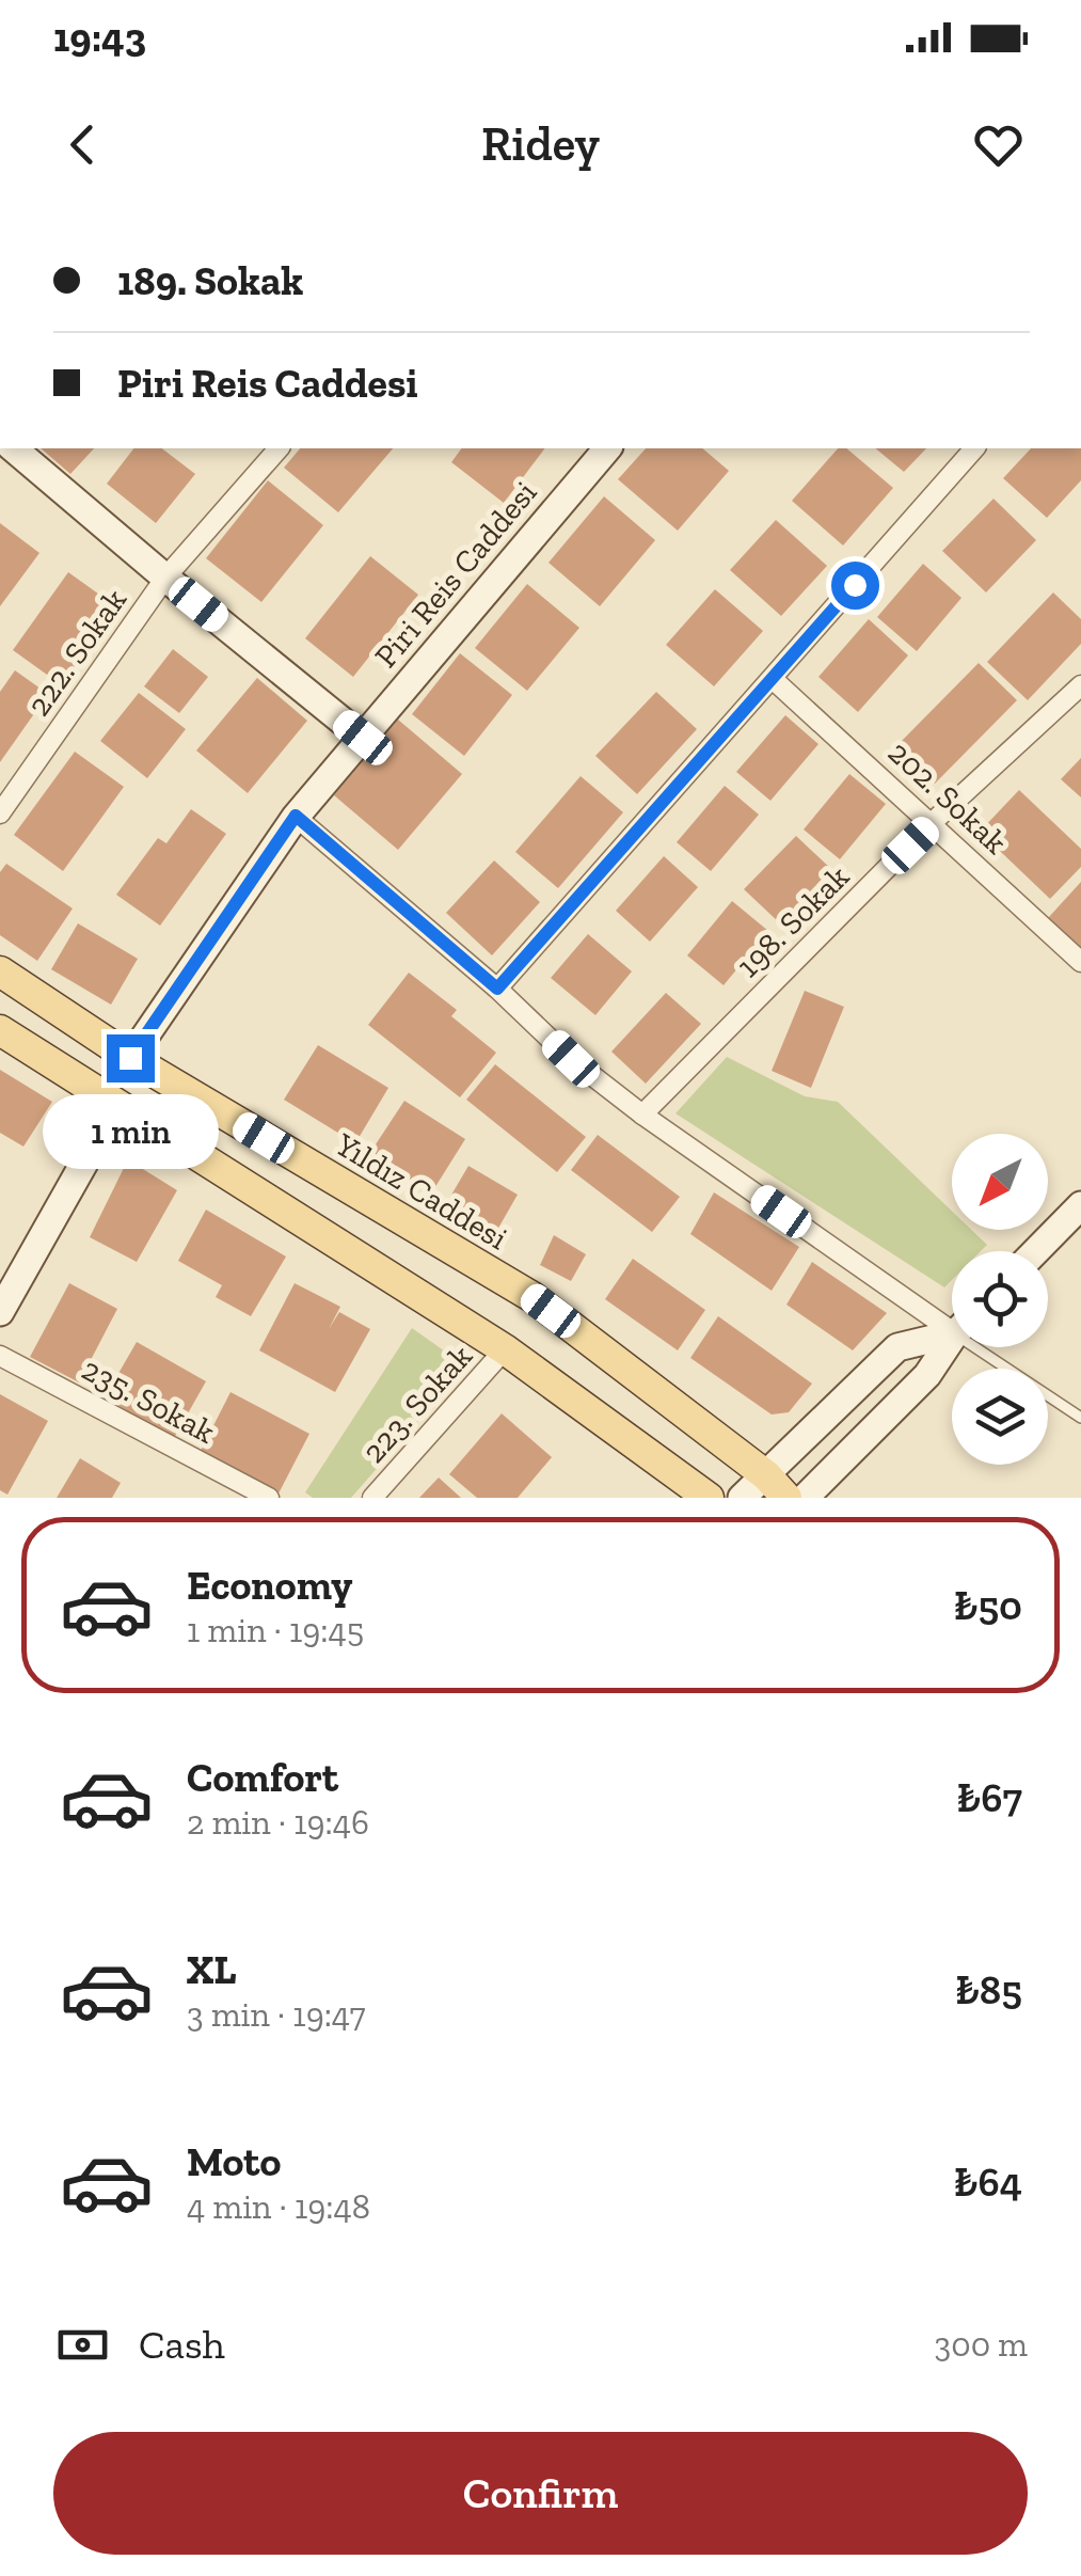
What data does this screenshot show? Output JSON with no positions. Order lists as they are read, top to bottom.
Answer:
{
  "streets": {
    "main road": ["Yıldız Caddesi"],
    "street": [
      "Piri Reis Caddesi",
      "222. Sokak",
      "202. Sokak",
      "198. Sokak",
      "235. Sokak",
      "223. Sokak"
    ]
  },
  "crossings": [
    ["Piri Reis Caddesi", "Yıldız Caddesi"],
    ["202. Sokak", "198. Sokak"]
  ],
  "north": "bottom left",
  "page": {
    "status": "19:43",
    "header": "Ridey",
    "banner": ["189. Sokak", "Piri Reis Caddesi"],
    "bubble": "1 min",
    "list": [
      {
        "name": "Economy",
        "note": "1 min · 19:45",
        "value": "₺50"
      },
      {
        "name": "Comfort",
        "note": "2 min · 19:46",
        "value": "₺67"
      },
      {
        "name": "XL",
        "note": "3 min · 19:47",
        "value": "₺85"
      },
      {
        "name": "Moto",
        "note": "4 min · 19:48",
        "value": "₺64"
      }
    ],
    "pay": ["Cash", "300 m"],
    "buttons": "Confirm"
  }
}
